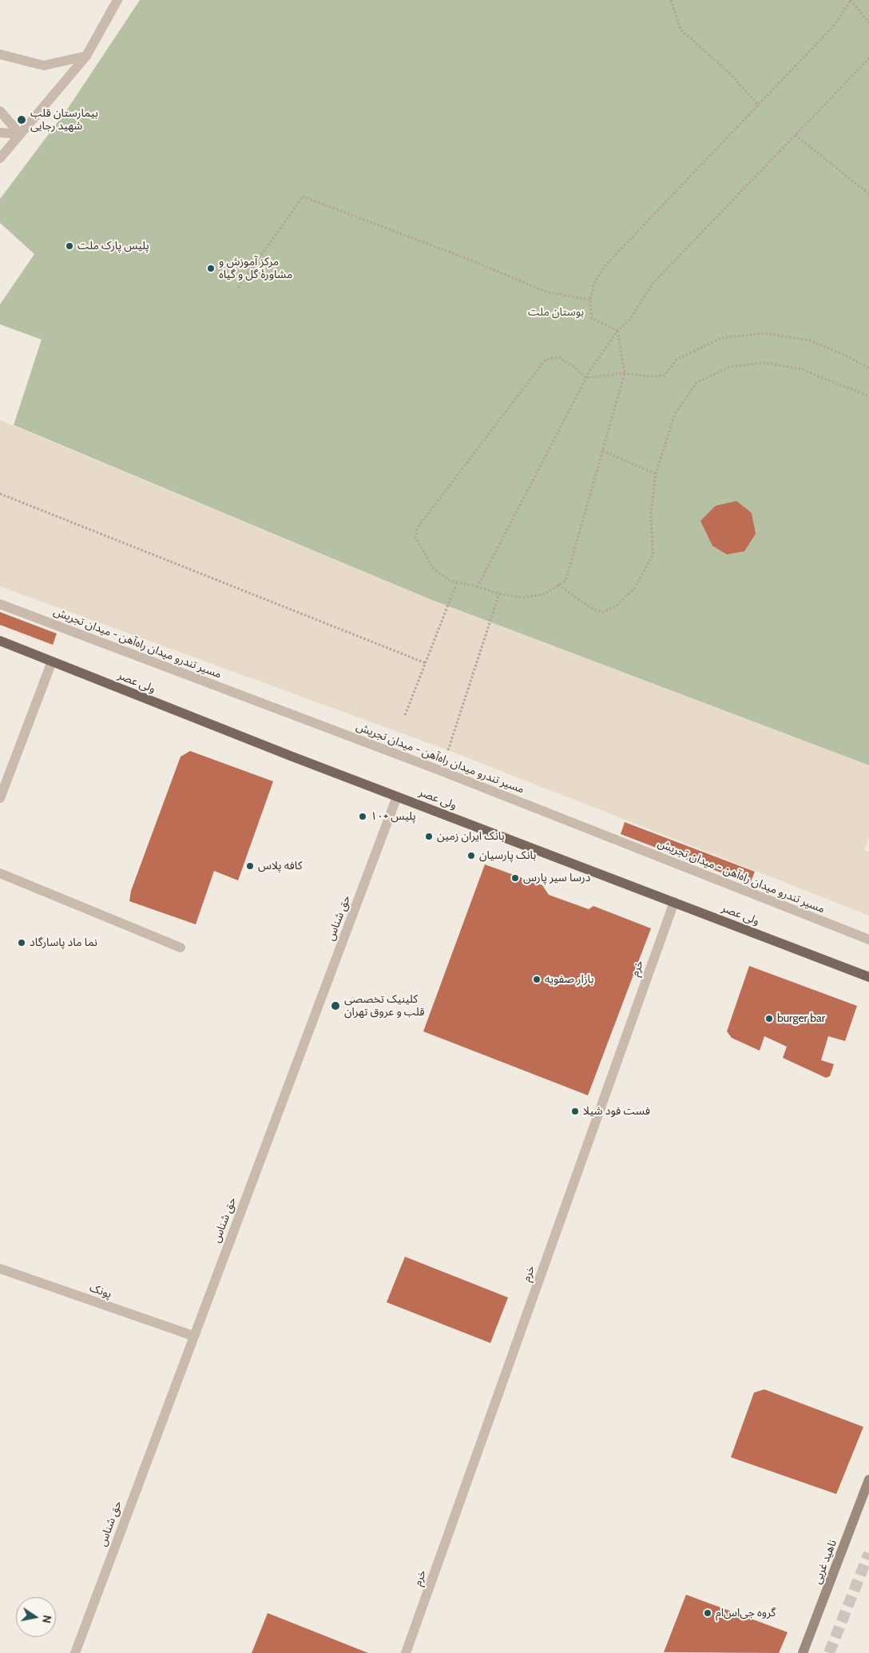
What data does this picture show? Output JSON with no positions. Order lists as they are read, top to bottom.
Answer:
{
  "streets": {
    "main road": ["ولی عصر", "ناهید غربی"],
    "street": [
      "مسیر تندرو میدان راه‌آهن - میدان تجریش",
      "حق شناس",
      "خرم",
      "پونک"
    ]
  },
  "crossings": [
    ["ولی عصر", "حق شناس"],
    ["ولی عصر", "خرم"],
    ["حق شناس", "پونک"]
  ],
  "parks": ["بوستان ملت"],
  "places": [
    "بیمارستان قلب شهید رجایی",
    "پلیس پارک ملت",
    "مرکز آموزش و مشاورهٔ گل و گیاه",
    "پلیس +۱۰",
    "بانک ایران زمین",
    "بانک پارسیان",
    "کافه پلاس",
    "درسا سیر پارس",
    "نما ماد پاسارگاد",
    "بازار صفویه",
    "کلینیک تخصصی قلب و عروق تهران",
    "burger bar",
    "فست فود شیلا",
    "گروه جی‌اس‌ام"
  ],
  "north": "right"
}
